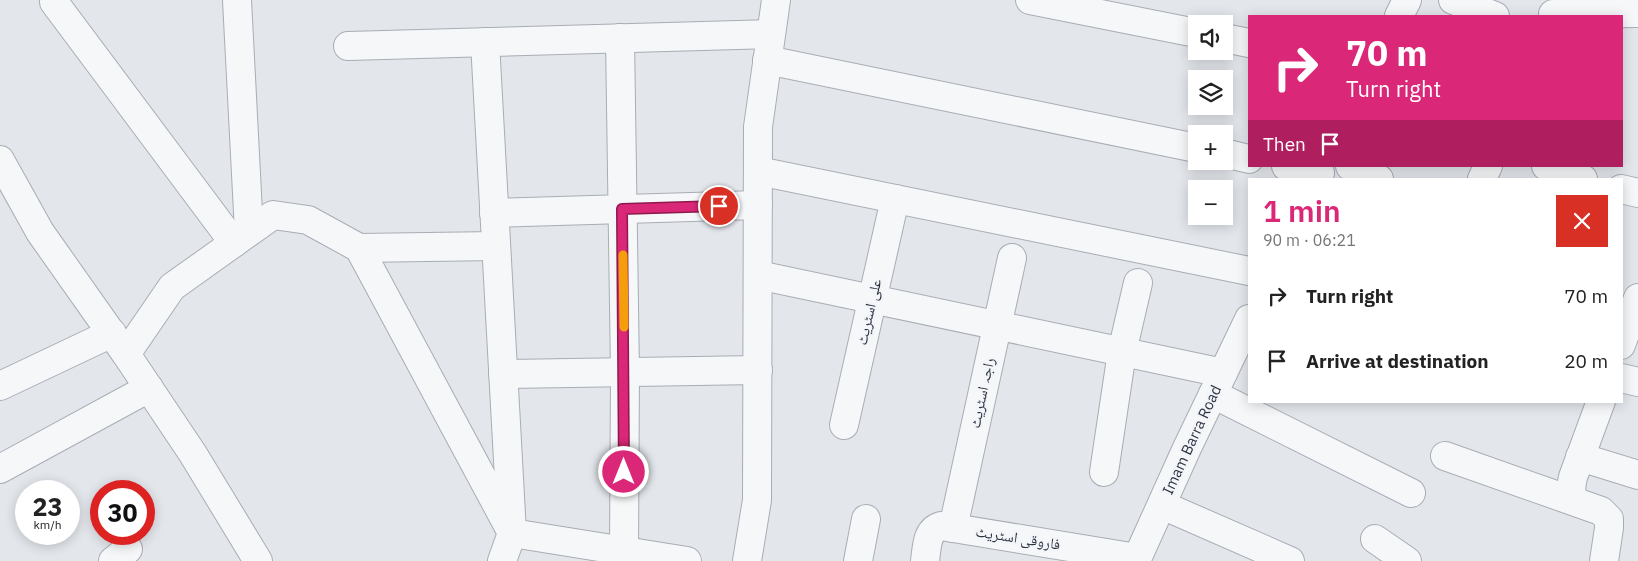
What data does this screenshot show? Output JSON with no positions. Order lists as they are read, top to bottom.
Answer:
{
  "streets": {
    "street": [
      "علی اسٹریٹ",
      "راجہ اسٹریٹ",
      "Imam Barra Road",
      "فاروقی اسٹریٹ"
    ]
  },
  "crossings": [
    ["راجہ اسٹریٹ", "فاروقی اسٹریٹ"],
    ["Imam Barra Road", "فاروقی اسٹریٹ"]
  ],
  "page": {
    "map_buttons": ["+", "−"],
    "turn": ["70 m", "Turn right"],
    "then": "Then",
    "heading": ["1 min", "90 m · 06:21"],
    "list": [
      {
        "name": "Turn right",
        "value": "70 m"
      },
      {
        "name": "Arrive at destination",
        "value": "20 m"
      }
    ],
    "speed": "23 km/h",
    "limit": "30"
  }
}
